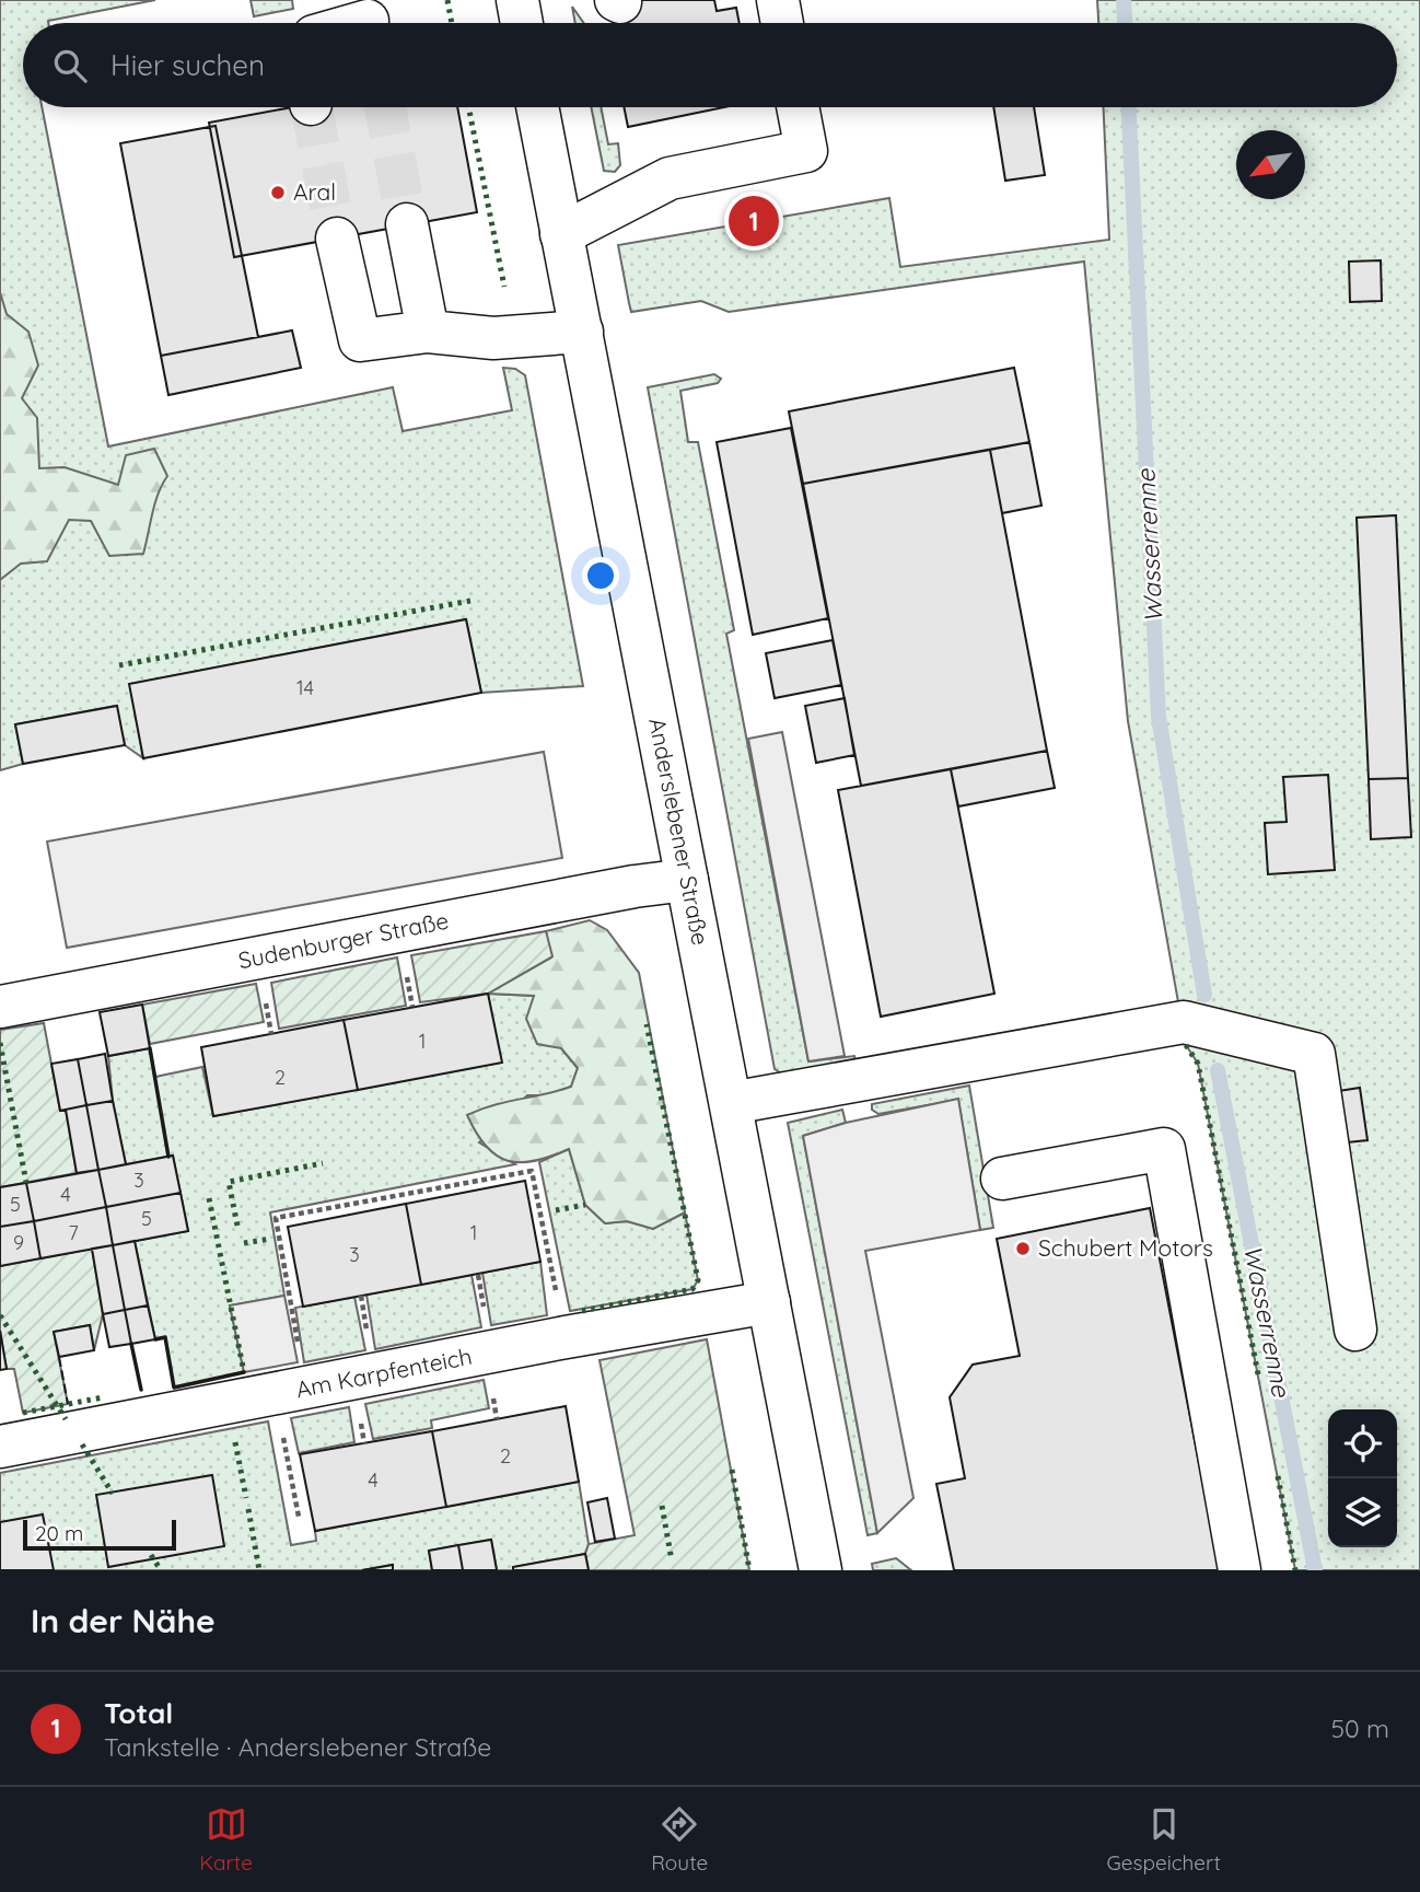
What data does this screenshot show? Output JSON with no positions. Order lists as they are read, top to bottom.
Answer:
{
  "streets": {
    "main road": ["Anderslebener Straße", "Sudenburger Straße", "Am Karpfenteich"]
  },
  "crossings": [
    ["Anderslebener Straße", "Sudenburger Straße"],
    ["Anderslebener Straße", "Am Karpfenteich"]
  ],
  "water": ["Wasserrenne"],
  "places": ["Aral", "Schubert Motors"],
  "house_numbers": [
    "14",
    "1",
    "2",
    "3",
    "4",
    "5",
    "5",
    "7",
    "1",
    "9",
    "3",
    "2",
    "4"
  ],
  "scale_bar": "20 m",
  "north": "bottom left",
  "page": {
    "search": "Hier suchen",
    "pins": "1",
    "scale": "20 m",
    "heading": "In der Nähe",
    "list": [
      {
        "mark": "1",
        "name": "Total",
        "note": "Tankstelle · Anderslebener Straße",
        "value": "50 m"
      }
    ],
    "nav": ["Karte", "Route", "Gespeichert"]
  }
}
